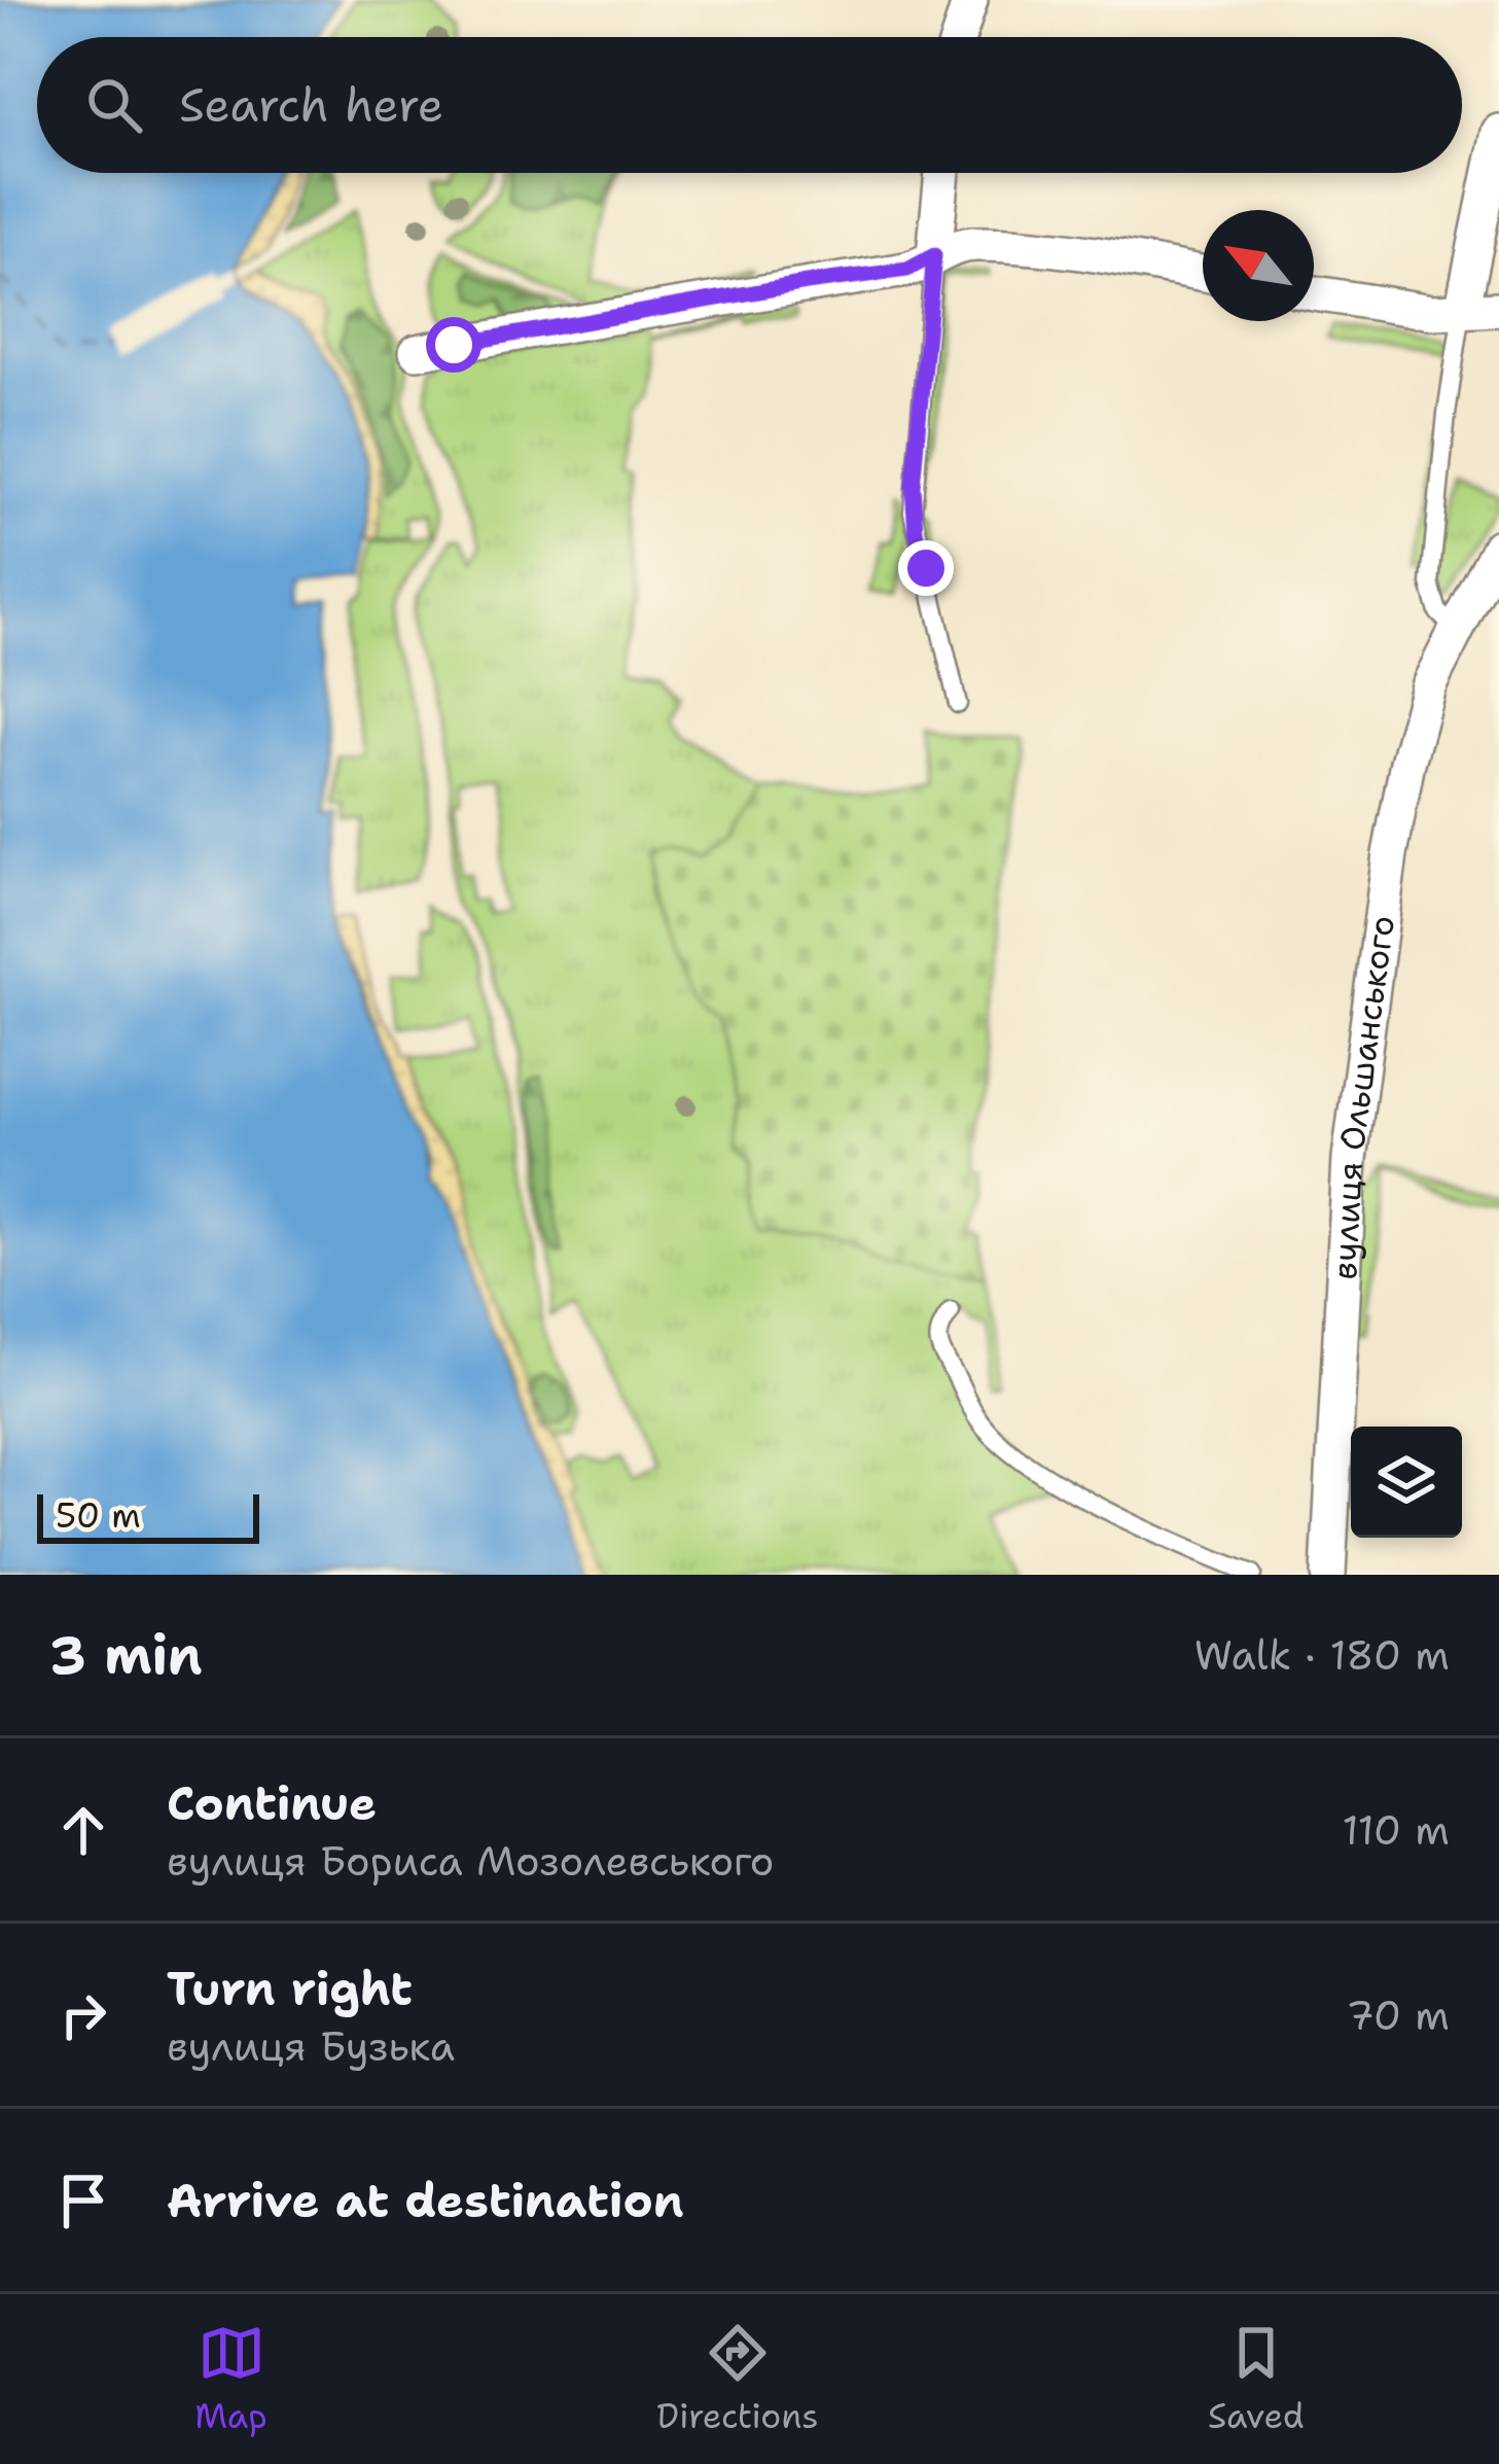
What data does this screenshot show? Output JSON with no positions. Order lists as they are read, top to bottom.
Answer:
{
  "streets": {
    "street": ["вулиця Ольшанського"]
  },
  "scale_bar": "50 m",
  "north": "top left",
  "page": {
    "search": "Search here",
    "scale": "50 m",
    "heading": ["3 min", "Walk · 180 m"],
    "list": [
      ["Continue", "вулиця Бориса Мозолевського", "110 m"],
      ["Turn right", "вулиця Бузька", "70 m"],
      "Arrive at destination"
    ],
    "nav": ["Map", "Directions", "Saved"]
  }
}
